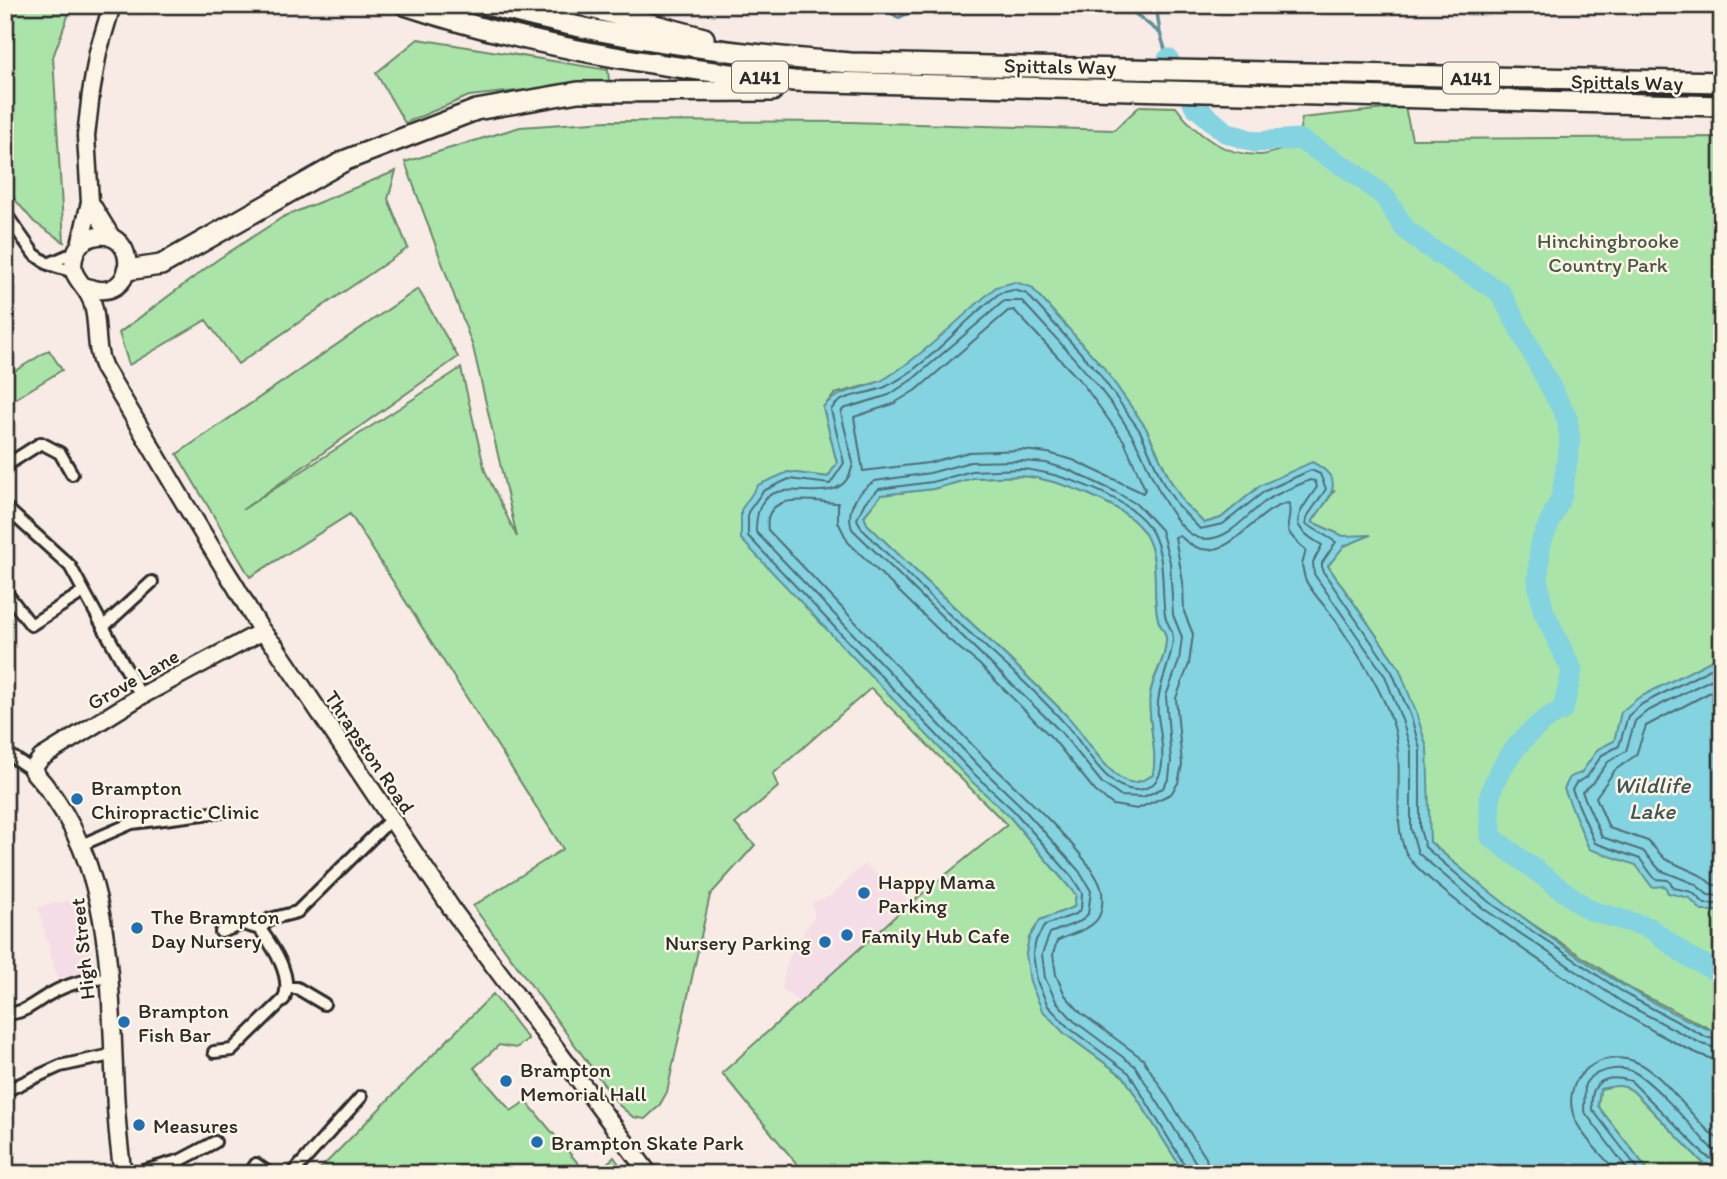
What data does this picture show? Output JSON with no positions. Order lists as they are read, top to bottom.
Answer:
{
  "streets": {
    "highway": ["Spittals Way", "A141"],
    "main road": ["Grove Lane", "Thrapston Road", "High Street"]
  },
  "crossings": [
    ["Grove Lane", "Thrapston Road"],
    ["Grove Lane", "High Street"]
  ],
  "water": ["Wildlife Lake"],
  "parks": ["Hinchingbrooke Country Park"],
  "places": [
    "Brampton Chiropractic Clinic",
    "Happy Mama Parking",
    "The Brampton Day Nursery",
    "Family Hub Cafe",
    "Nursery Parking",
    "Brampton Fish Bar",
    "Brampton Memorial Hall",
    "Measures",
    "Brampton Skate Park"
  ]
}
